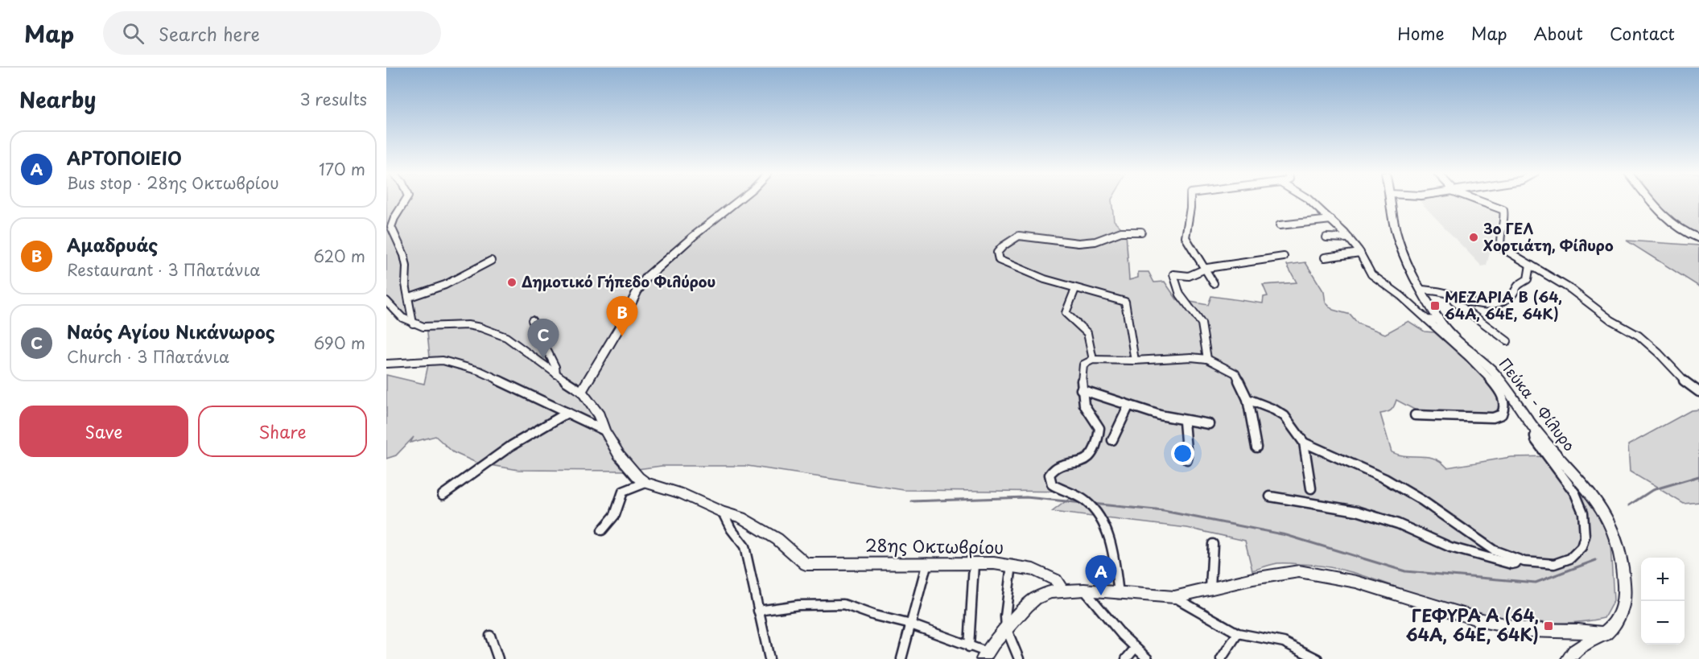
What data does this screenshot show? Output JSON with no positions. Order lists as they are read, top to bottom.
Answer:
{
  "streets": {
    "street": ["Πεύκα - Φίλυρο", "28ης Οκτωβρίου"]
  },
  "places": {
    "other": ["3ο ΓΕΛ Χορτιάτη, Φίλυρο", "Δημοτικό Γήπεδο Φιλύρου"],
    "transit": ["ΜΕΖΑΡΙΑ B (64, 64Α, 64Ε, 64Κ)", "ΓΕΦΥΡΑ A (64, 64Α, 64Ε, 64Κ)"]
  },
  "page": {
    "header": "Map",
    "search": "Search here",
    "nav": [
      "Home",
      "Map",
      "About",
      "Contact"
    ],
    "heading": ["Nearby", "3 results"],
    "list": [
      {
        "mark": "A",
        "name": "ΑΡΤΟΠΟΙΕΙΟ",
        "note": "Bus stop · 28ης Οκτωβρίου",
        "value": "170 m"
      },
      {
        "mark": "B",
        "name": "Αμαδρυάς",
        "note": "Restaurant · 3 Πλατάνια",
        "value": "620 m"
      },
      {
        "mark": "C",
        "name": "Ναός Αγίου Νικάνωρος",
        "note": "Church · 3 Πλατάνια",
        "value": "690 m"
      }
    ],
    "pins": ["B", "C", "A"],
    "buttons": ["Save", "Share"],
    "map_buttons": ["+", "−"]
  }
}
